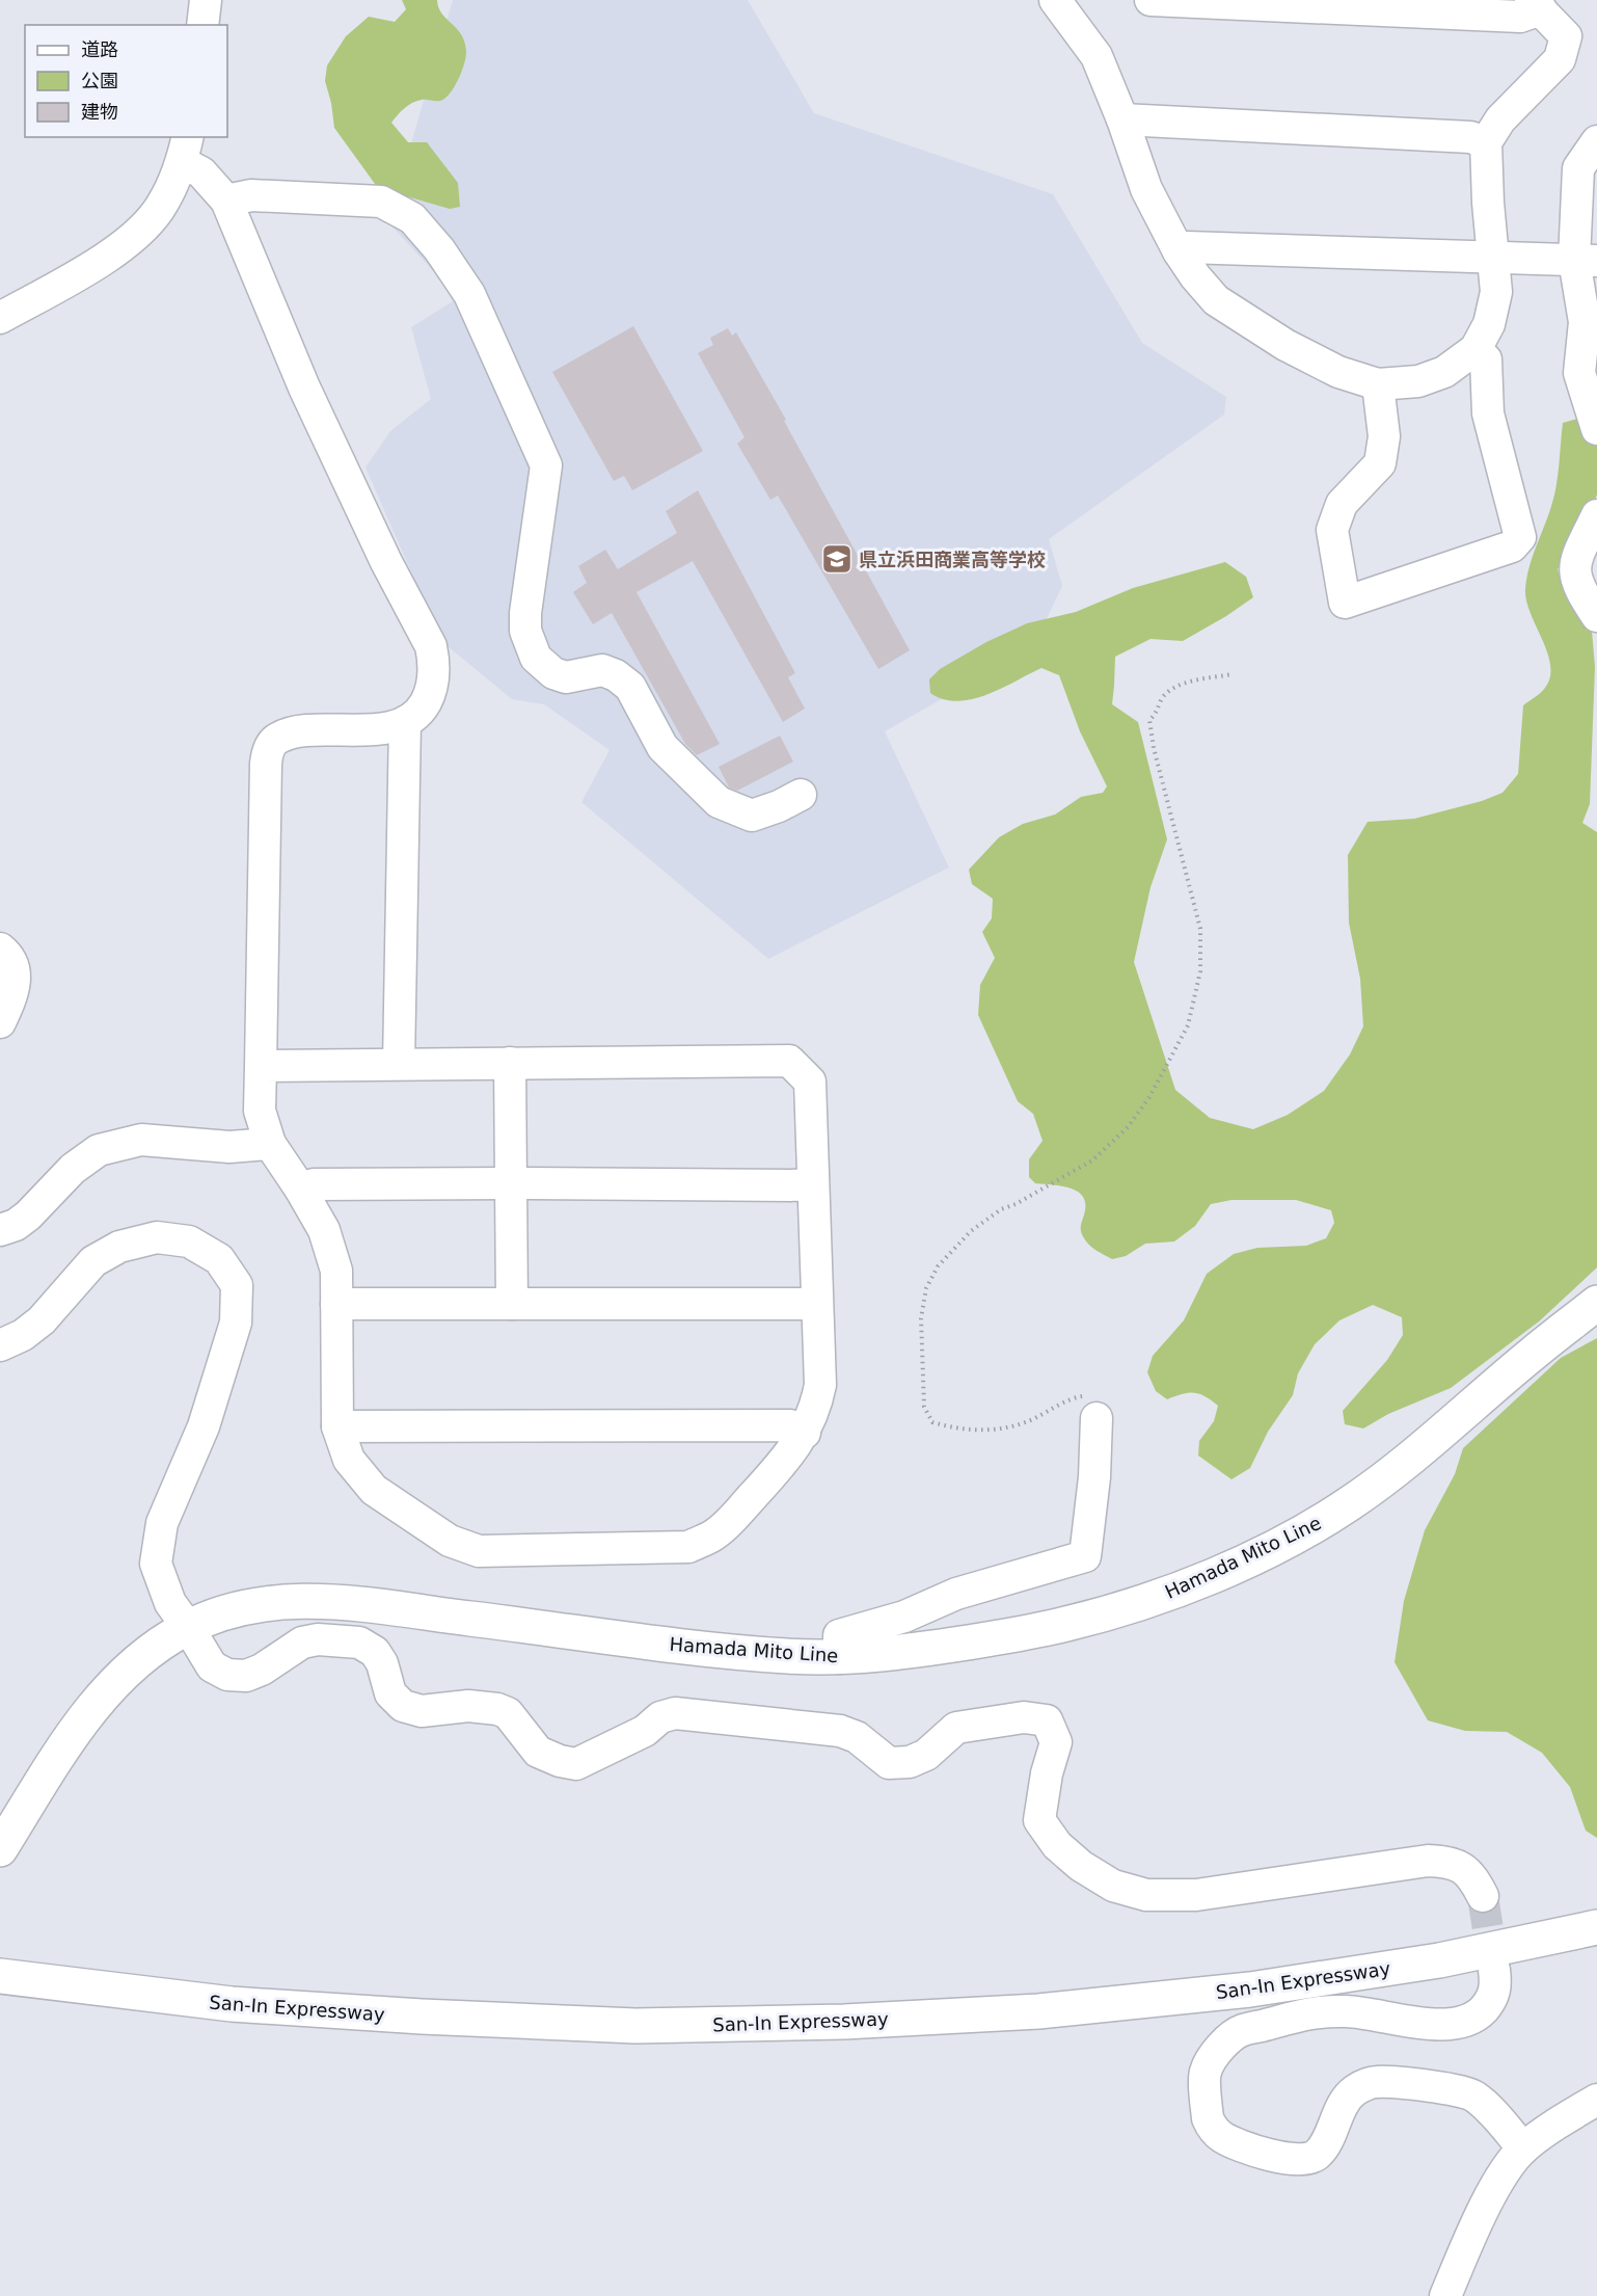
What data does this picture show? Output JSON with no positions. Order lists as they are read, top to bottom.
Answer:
{
  "streets": {
    "main road": ["Hamada Mito Line", "San-In Expressway"]
  },
  "places": {
    "school or university": ["県立浜田商業高等学校"]
  },
  "legend": ["道路", "公園", "建物"]
}
